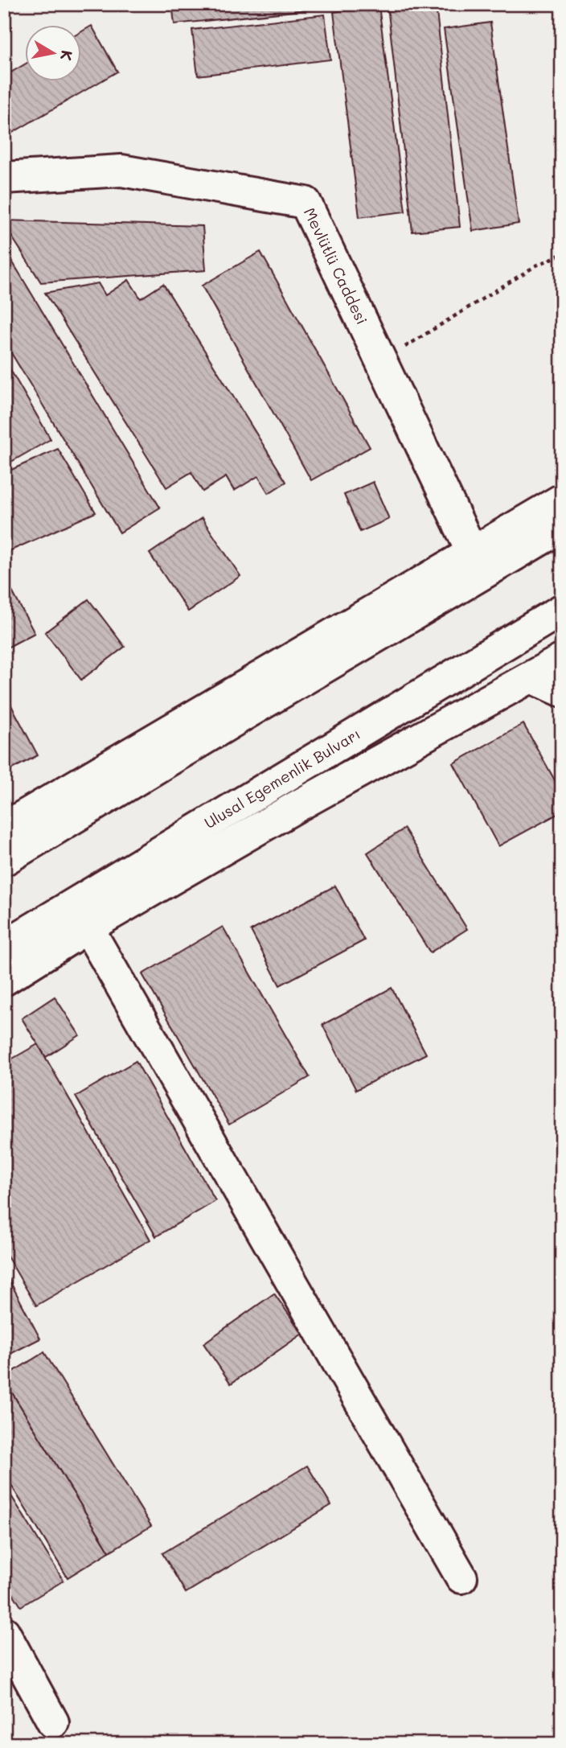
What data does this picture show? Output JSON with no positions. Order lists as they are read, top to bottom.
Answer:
{
  "streets": {
    "main road": ["Mevlütlü Caddesi", "Ulusal Egemenlik Bulvarı"]
  },
  "north": "right"
}
